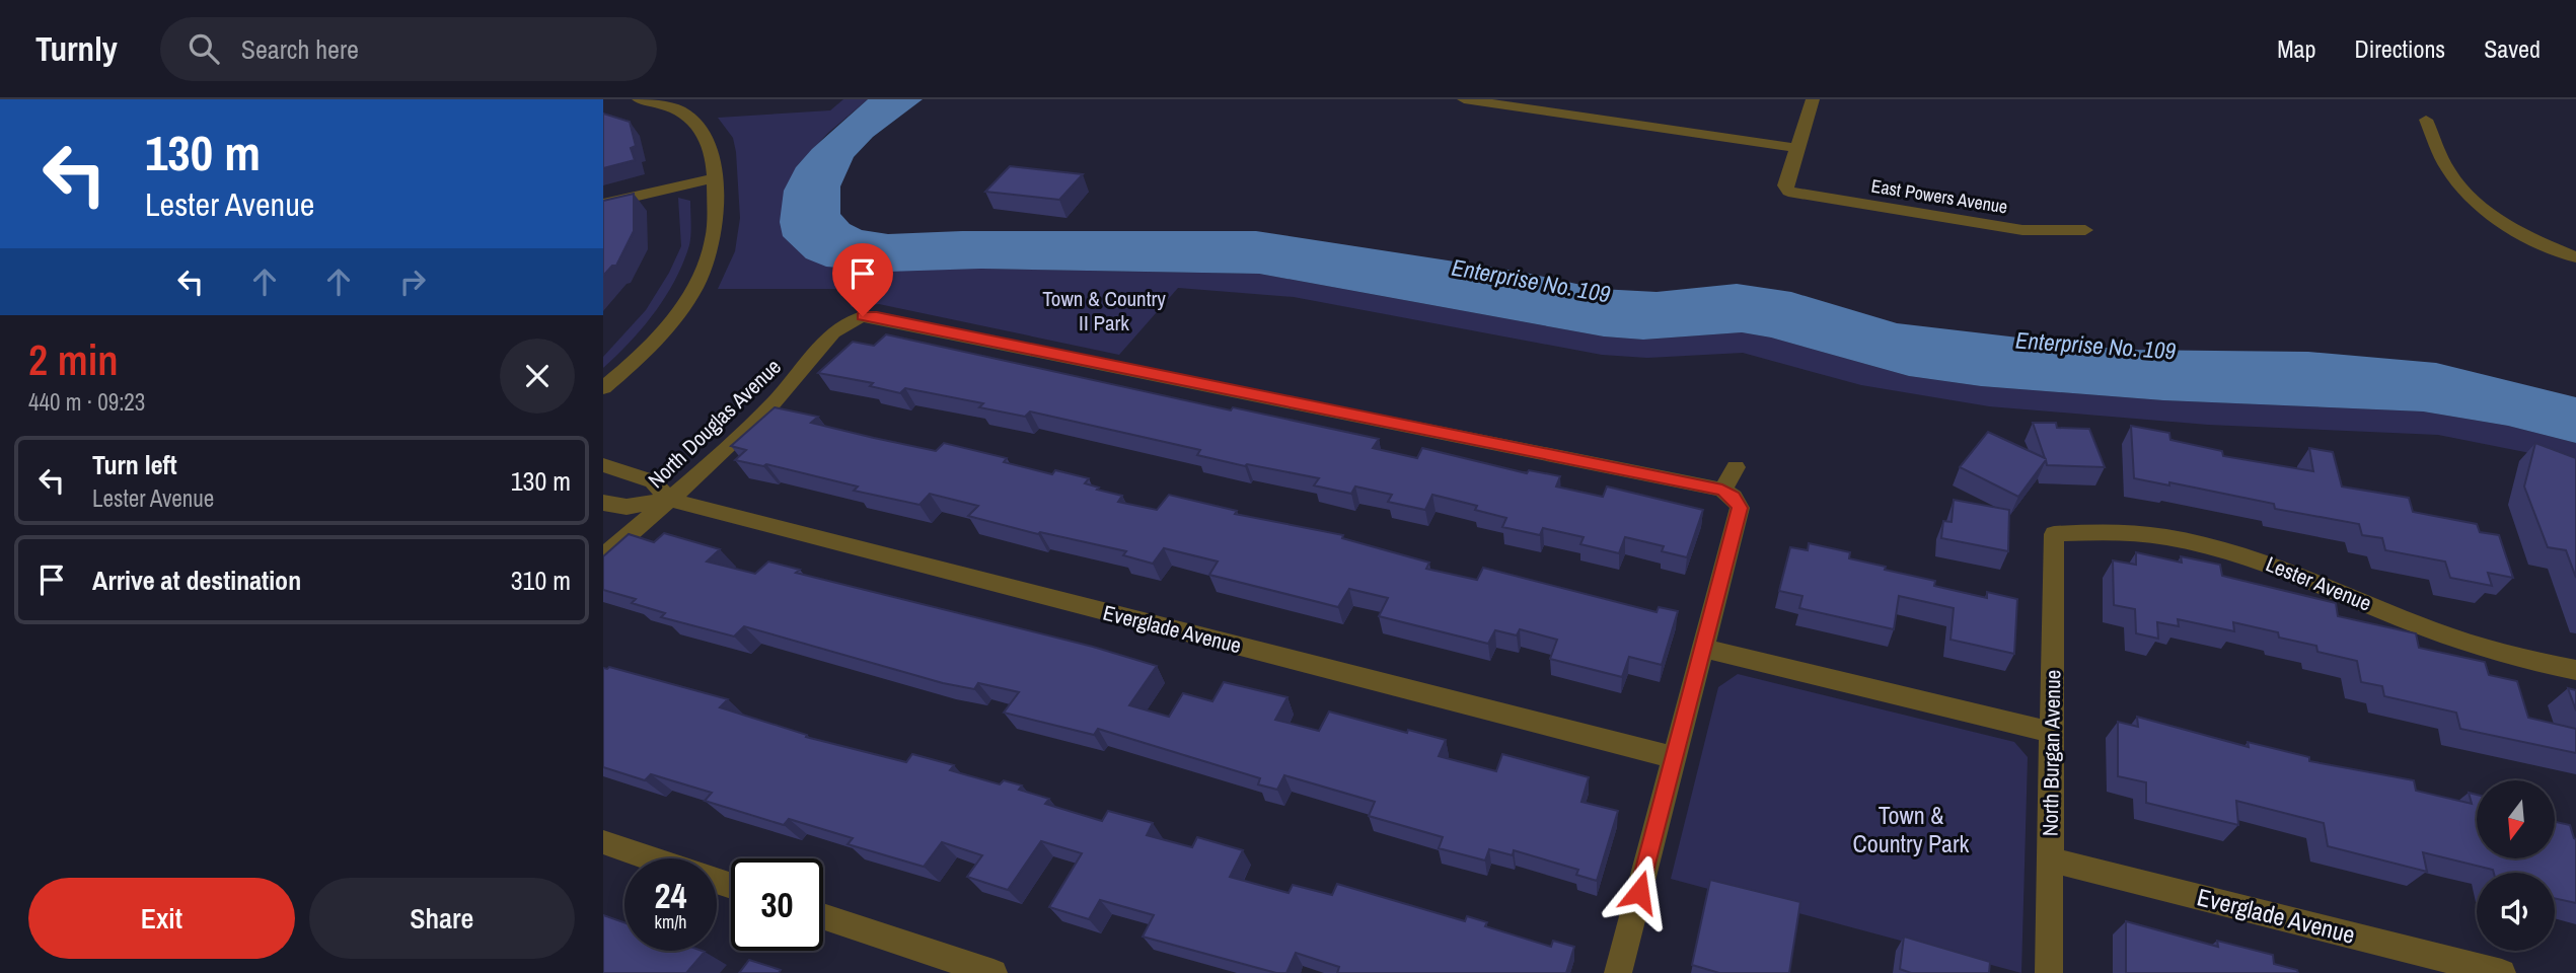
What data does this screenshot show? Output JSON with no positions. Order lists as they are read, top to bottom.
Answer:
{
  "streets": {
    "street": [
      "East Powers Avenue",
      "North Douglas Avenue",
      "Lester Avenue",
      "Everglade Avenue",
      "North Burgan Avenue"
    ]
  },
  "crossings": [
    ["North Douglas Avenue", "Everglade Avenue"],
    ["Lester Avenue", "North Burgan Avenue"],
    ["Everglade Avenue", "North Burgan Avenue"]
  ],
  "water": ["Enterprise No. 109"],
  "parks": ["Town & Country II Park", "Town & Country Park"],
  "north": "bottom",
  "page": {
    "header": "Turnly",
    "search": "Search here",
    "nav": ["Map", "Directions", "Saved"],
    "turn": ["130 m", "Lester Avenue"],
    "heading": ["2 min", "440 m · 09:23"],
    "list": [
      {
        "name": "Turn left",
        "note": "Lester Avenue",
        "value": "130 m"
      },
      {
        "name": "Arrive at destination",
        "value": "310 m"
      }
    ],
    "speed": "24 km/h",
    "limit": "30",
    "buttons": ["Exit", "Share"]
  }
}
